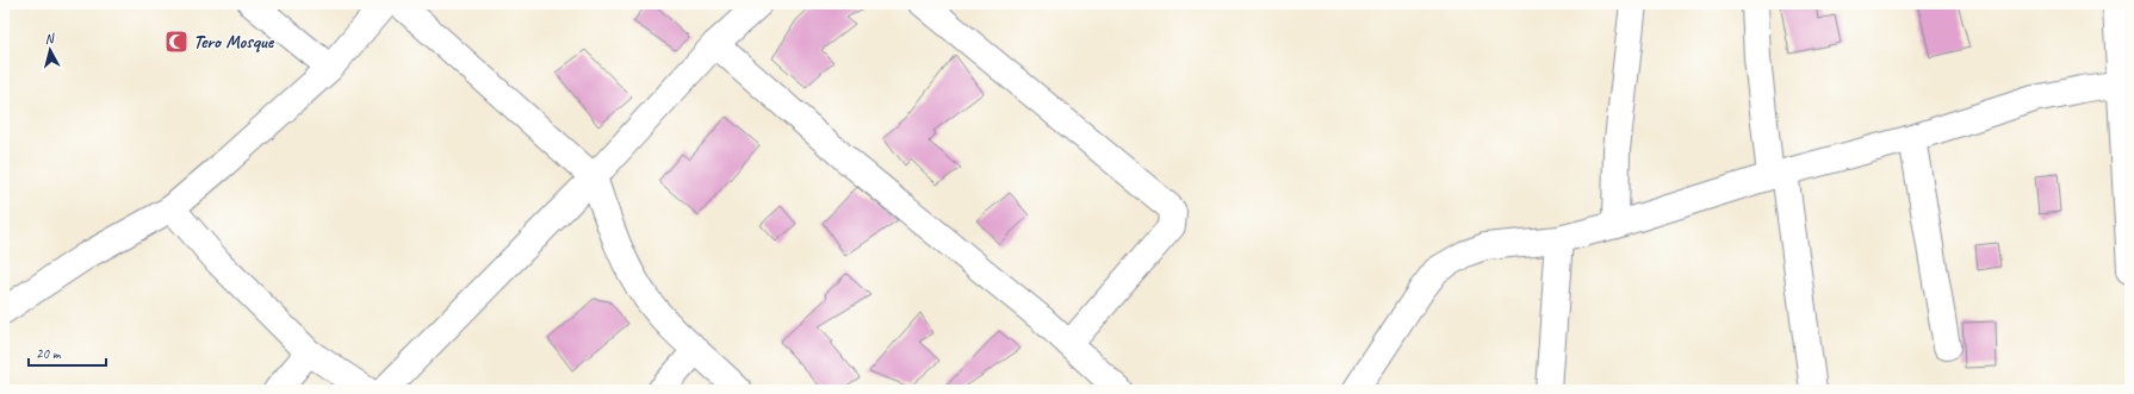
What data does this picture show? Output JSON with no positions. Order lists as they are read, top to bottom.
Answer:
{
  "places": {
    "mosque": ["Tero Mosque"]
  },
  "scale_bar": "20 m",
  "north": "top"
}
